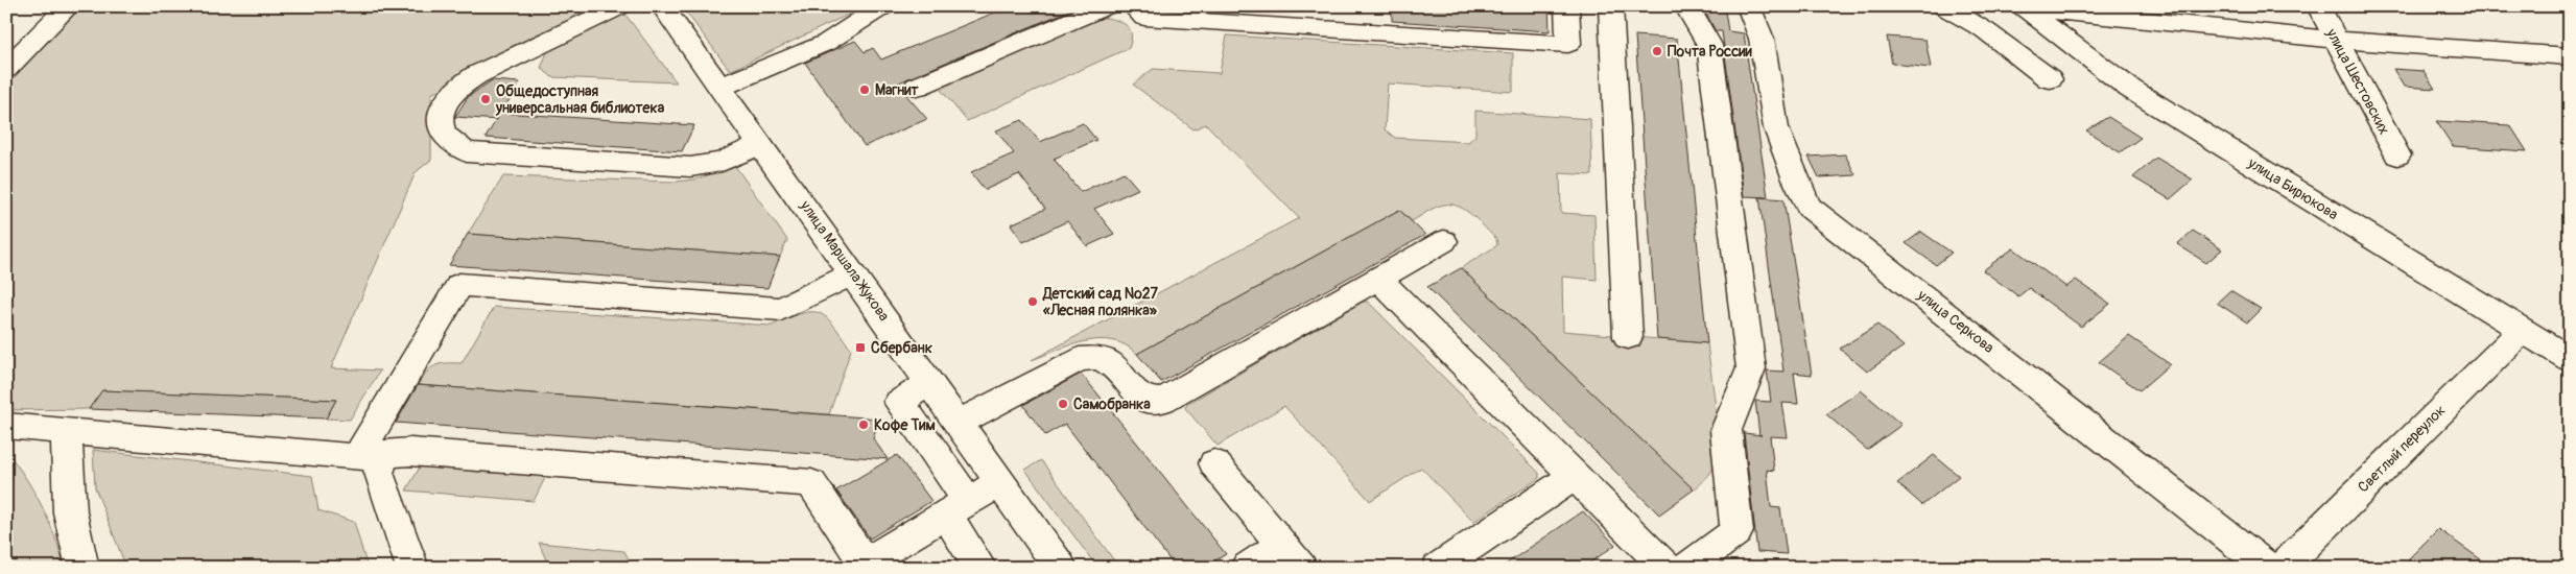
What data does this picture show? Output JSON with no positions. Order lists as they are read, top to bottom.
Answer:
{
  "streets": {
    "street": [
      "улица Шестовских",
      "улица Бирюкова",
      "улица Маршала Жукова",
      "улица Серкова",
      "Светлый переулок"
    ]
  },
  "crossings": [
    ["улица Бирюкова", "Светлый переулок"]
  ],
  "places": {
    "other": [
      "Почта России",
      "Магнит",
      "Общедоступная универсальная библиотека",
      "Детский сад №27 «Лесная полянка»",
      "Самобранка",
      "Кофе Тим"
    ],
    "transit": ["Сбербанк"]
  }
}
